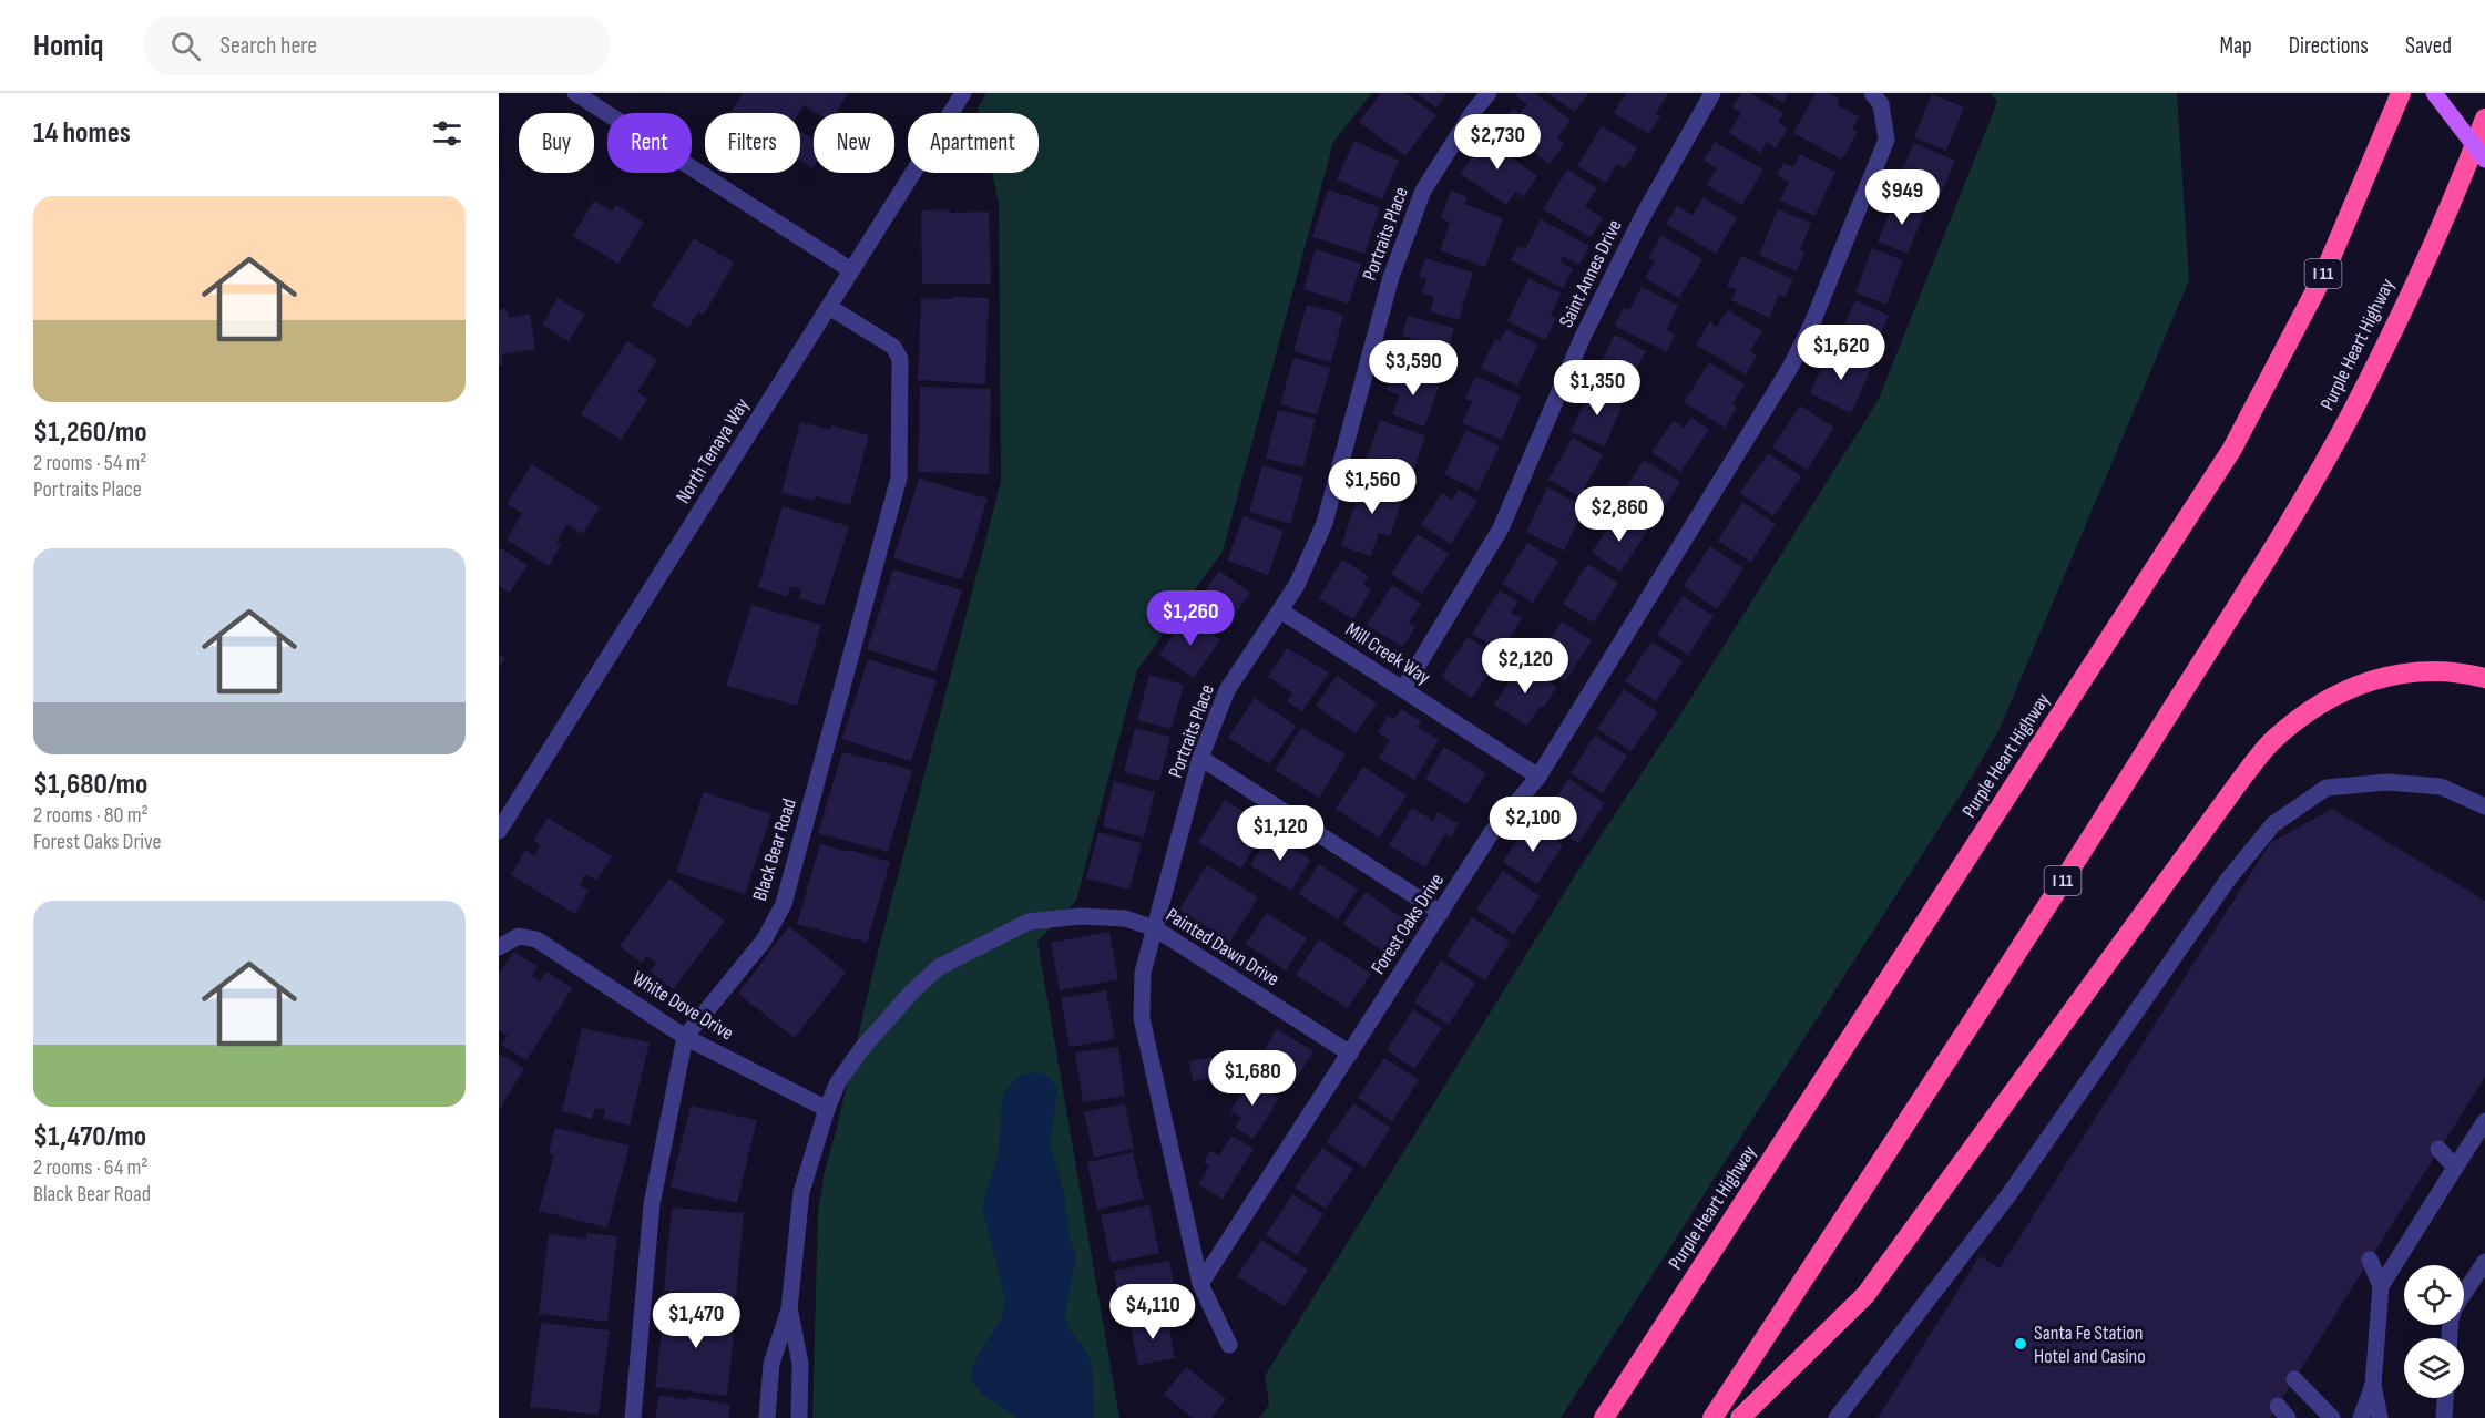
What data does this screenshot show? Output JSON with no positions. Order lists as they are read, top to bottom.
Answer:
{
  "streets": {
    "highway": ["I 11", "Purple Heart Highway"],
    "street": [
      "Portraits Place",
      "Saint Annes Drive",
      "North Tenaya Way",
      "Mill Creek Way",
      "Black Bear Road",
      "Forest Oaks Drive",
      "Painted Dawn Drive",
      "White Dove Drive"
    ]
  },
  "crossings": [
    ["Portraits Place", "Mill Creek Way"],
    ["Portraits Place", "Forest Oaks Drive"],
    ["Portraits Place", "Painted Dawn Drive"],
    ["Saint Annes Drive", "Mill Creek Way"],
    ["North Tenaya Way", "Black Bear Road"],
    ["Mill Creek Way", "Forest Oaks Drive"],
    ["Black Bear Road", "White Dove Drive"],
    ["Forest Oaks Drive", "Painted Dawn Drive"],
    ["Painted Dawn Drive", "White Dove Drive"]
  ],
  "places": ["Santa Fe Station Hotel and Casino"],
  "page": {
    "header": "Homiq",
    "search": "Search here",
    "nav": ["Map", "Directions", "Saved"],
    "heading": "14 homes",
    "chip": [
      "Buy",
      "Rent",
      "Filters",
      "New",
      "Apartment"
    ],
    "price": [
      "$2,730",
      "$949",
      "$1,620",
      "$3,590",
      "$1,350",
      "$1,560",
      "$2,860",
      "$1,260",
      "$2,120",
      "$2,100",
      "$1,120",
      "$1,680",
      "$4,110",
      "$1,470"
    ],
    "list": [
      {
        "name": "$1,260/mo",
        "note": "2 rooms · 54 m² · Portraits Place"
      },
      {
        "name": "$1,680/mo",
        "note": "2 rooms · 80 m² · Forest Oaks Drive"
      },
      {
        "name": "$1,470/mo",
        "note": "2 rooms · 64 m² · Black Bear Road"
      }
    ]
  }
}
